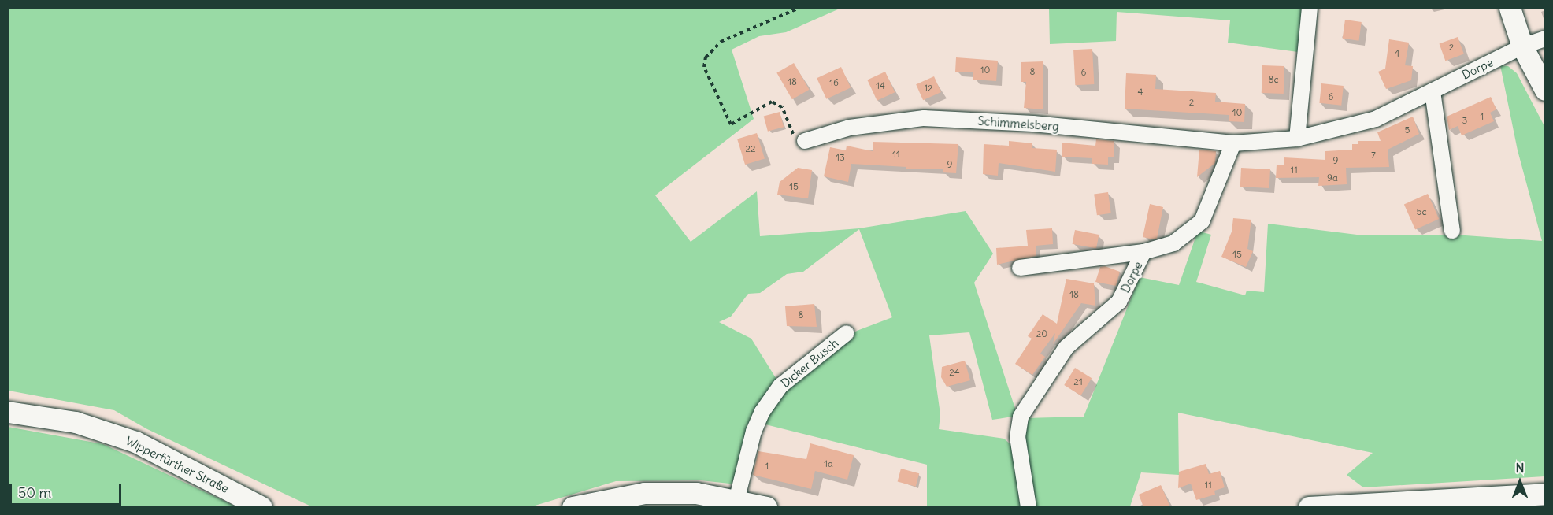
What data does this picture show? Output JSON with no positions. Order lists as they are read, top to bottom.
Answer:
{
  "streets": {
    "main road": ["Wipperfürther Straße"],
    "street": ["Dorpe", "Schimmelsberg", "Dicker Busch"]
  },
  "crossings": [
    ["Dorpe", "Schimmelsberg"]
  ],
  "house_numbers": [
    "2",
    "4",
    "10",
    "8",
    "6",
    "8c",
    "18",
    "16",
    "14",
    "12",
    "4",
    "6",
    "2",
    "10",
    "1",
    "3",
    "5",
    "22",
    "11",
    "7",
    "13",
    "9",
    "9",
    "11",
    "9a",
    "15",
    "5c",
    "15",
    "18",
    "8",
    "20",
    "24",
    "21",
    "1a",
    "1",
    "11"
  ],
  "scale_bar": "50 m",
  "north": "top"
}
